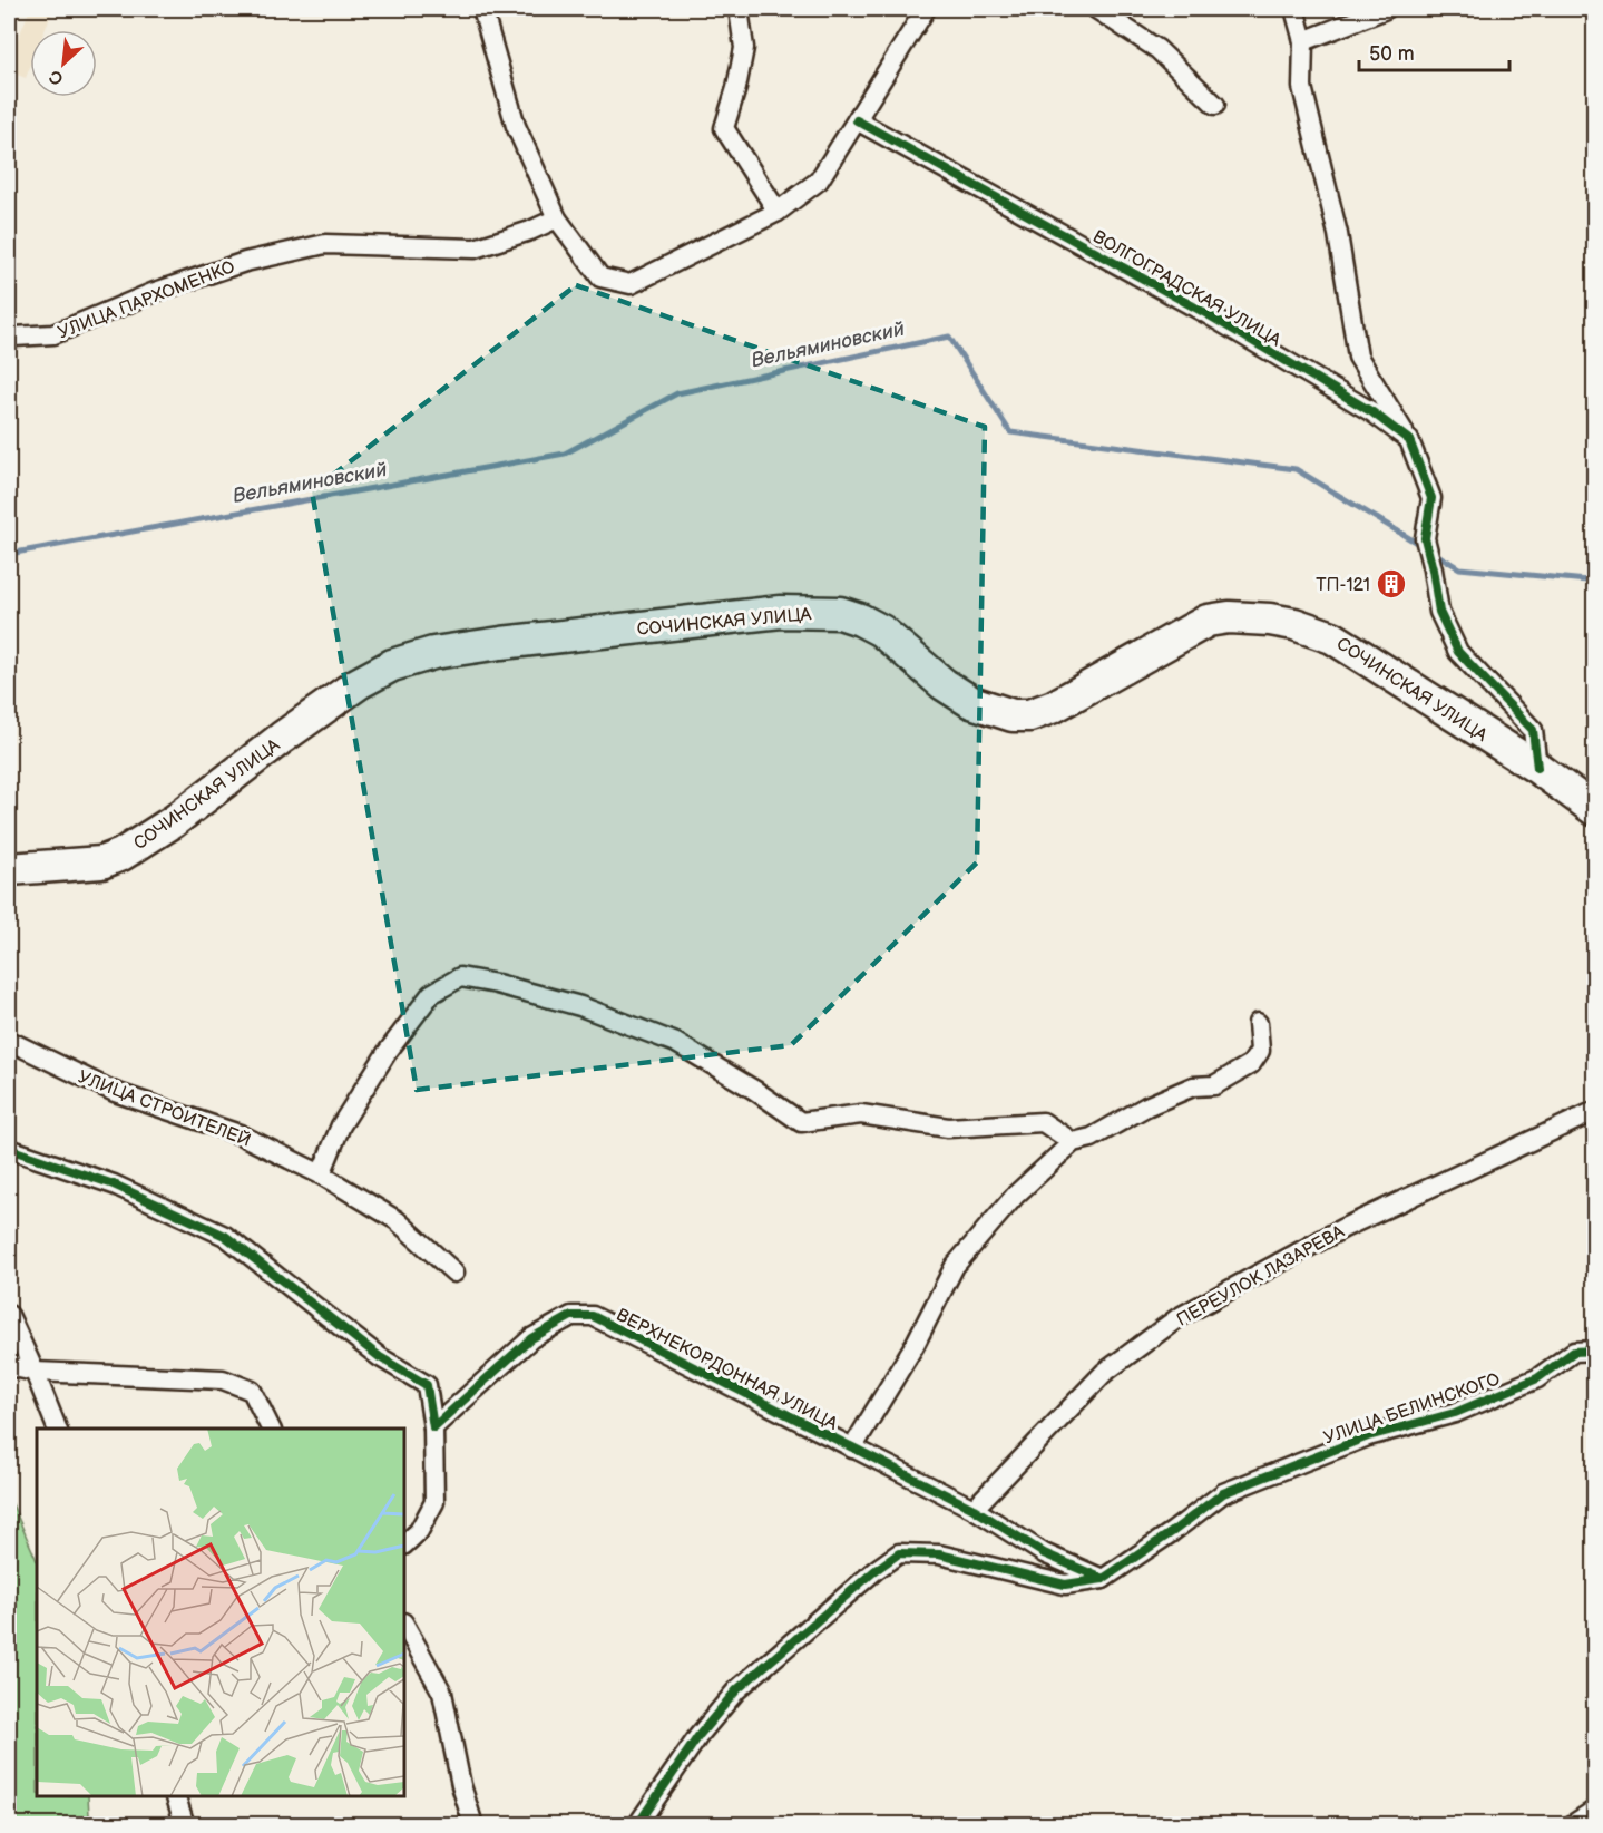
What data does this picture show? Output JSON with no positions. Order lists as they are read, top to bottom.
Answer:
{
  "streets": {
    "highway": ["СОЧИНСКАЯ УЛИЦА"],
    "street": [
      "ВОЛГОГРАДСКАЯ УЛИЦА",
      "УЛИЦА ПАРХОМЕНКО",
      "УЛИЦА СТРОИТЕЛЕЙ",
      "ПЕРЕУЛОК ЛАЗАРЕВА",
      "ВЕРХНЕКОРДОННАЯ УЛИЦА",
      "УЛИЦА БЕЛИНСКОГО"
    ]
  },
  "crossings": [
    ["ПЕРЕУЛОК ЛАЗАРЕВА", "ВЕРХНЕКОРДОННАЯ УЛИЦА"],
    ["ВЕРХНЕКОРДОННАЯ УЛИЦА", "УЛИЦА БЕЛИНСКОГО"]
  ],
  "water": ["Вельяминовский"],
  "places": {
    "building": ["ТП-121"]
  },
  "scale_bar": "50 m",
  "north": "bottom left"
}
